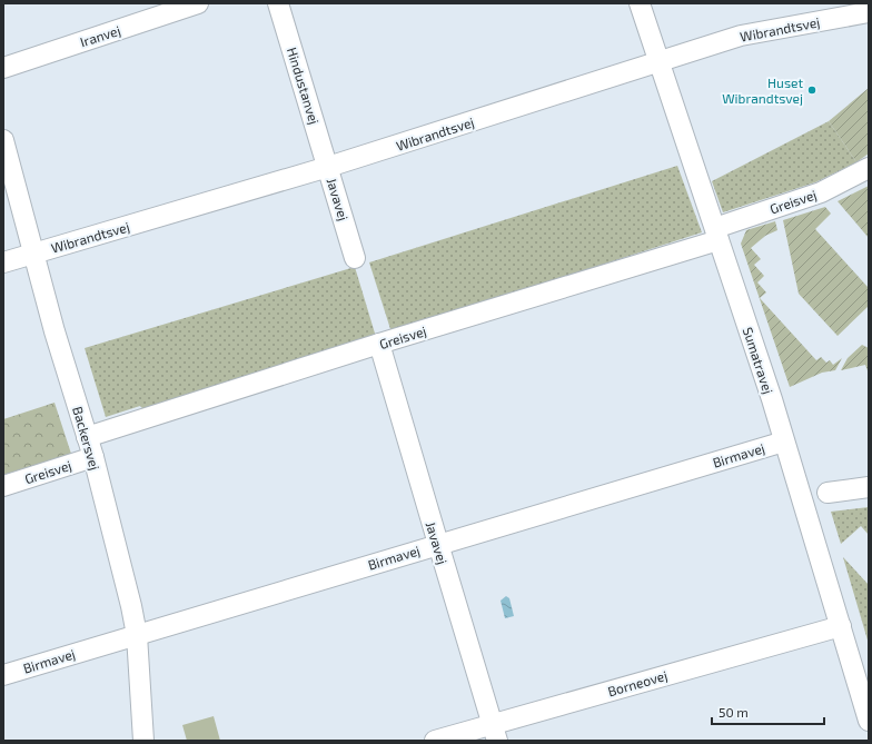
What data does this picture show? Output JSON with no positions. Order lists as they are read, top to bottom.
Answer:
{
  "streets": {
    "street": [
      "Wibrandtsvej",
      "Iranvej",
      "Hindustanvej",
      "Javavej",
      "Greisvej",
      "Sumatravej",
      "Backersvej",
      "Birmavej",
      "Borneovej"
    ]
  },
  "crossings": [
    ["Wibrandtsvej", "Hindustanvej"],
    ["Wibrandtsvej", "Javavej"],
    ["Wibrandtsvej", "Sumatravej"],
    ["Wibrandtsvej", "Backersvej"],
    ["Hindustanvej", "Javavej"],
    ["Javavej", "Greisvej"],
    ["Javavej", "Birmavej"],
    ["Javavej", "Borneovej"],
    ["Greisvej", "Sumatravej"],
    ["Greisvej", "Backersvej"],
    ["Sumatravej", "Birmavej"],
    ["Sumatravej", "Borneovej"],
    ["Backersvej", "Birmavej"]
  ],
  "places": ["Huset Wibrandtsvej"],
  "scale_bar": "50 m"
}
